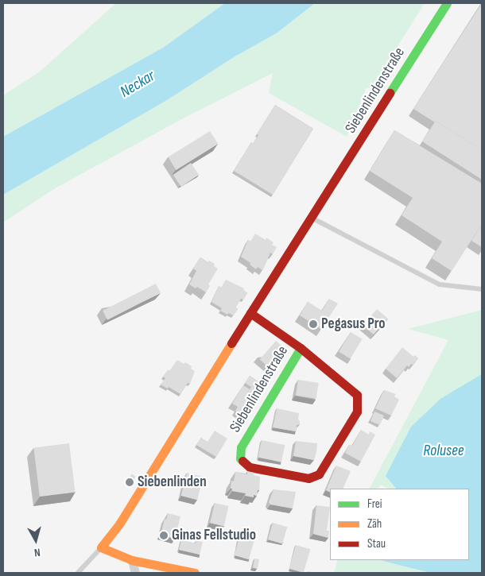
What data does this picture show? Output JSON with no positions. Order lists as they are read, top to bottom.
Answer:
{
  "streets": {
    "street": ["Siebenlindenstraße"]
  },
  "water": ["Neckar", "Rolusee"],
  "places": ["Pegasus Pro", "Siebenlinden", "Ginas Fellstudio"],
  "legend": ["Frei", "Zäh", "Stau"],
  "north": "bottom"
}
